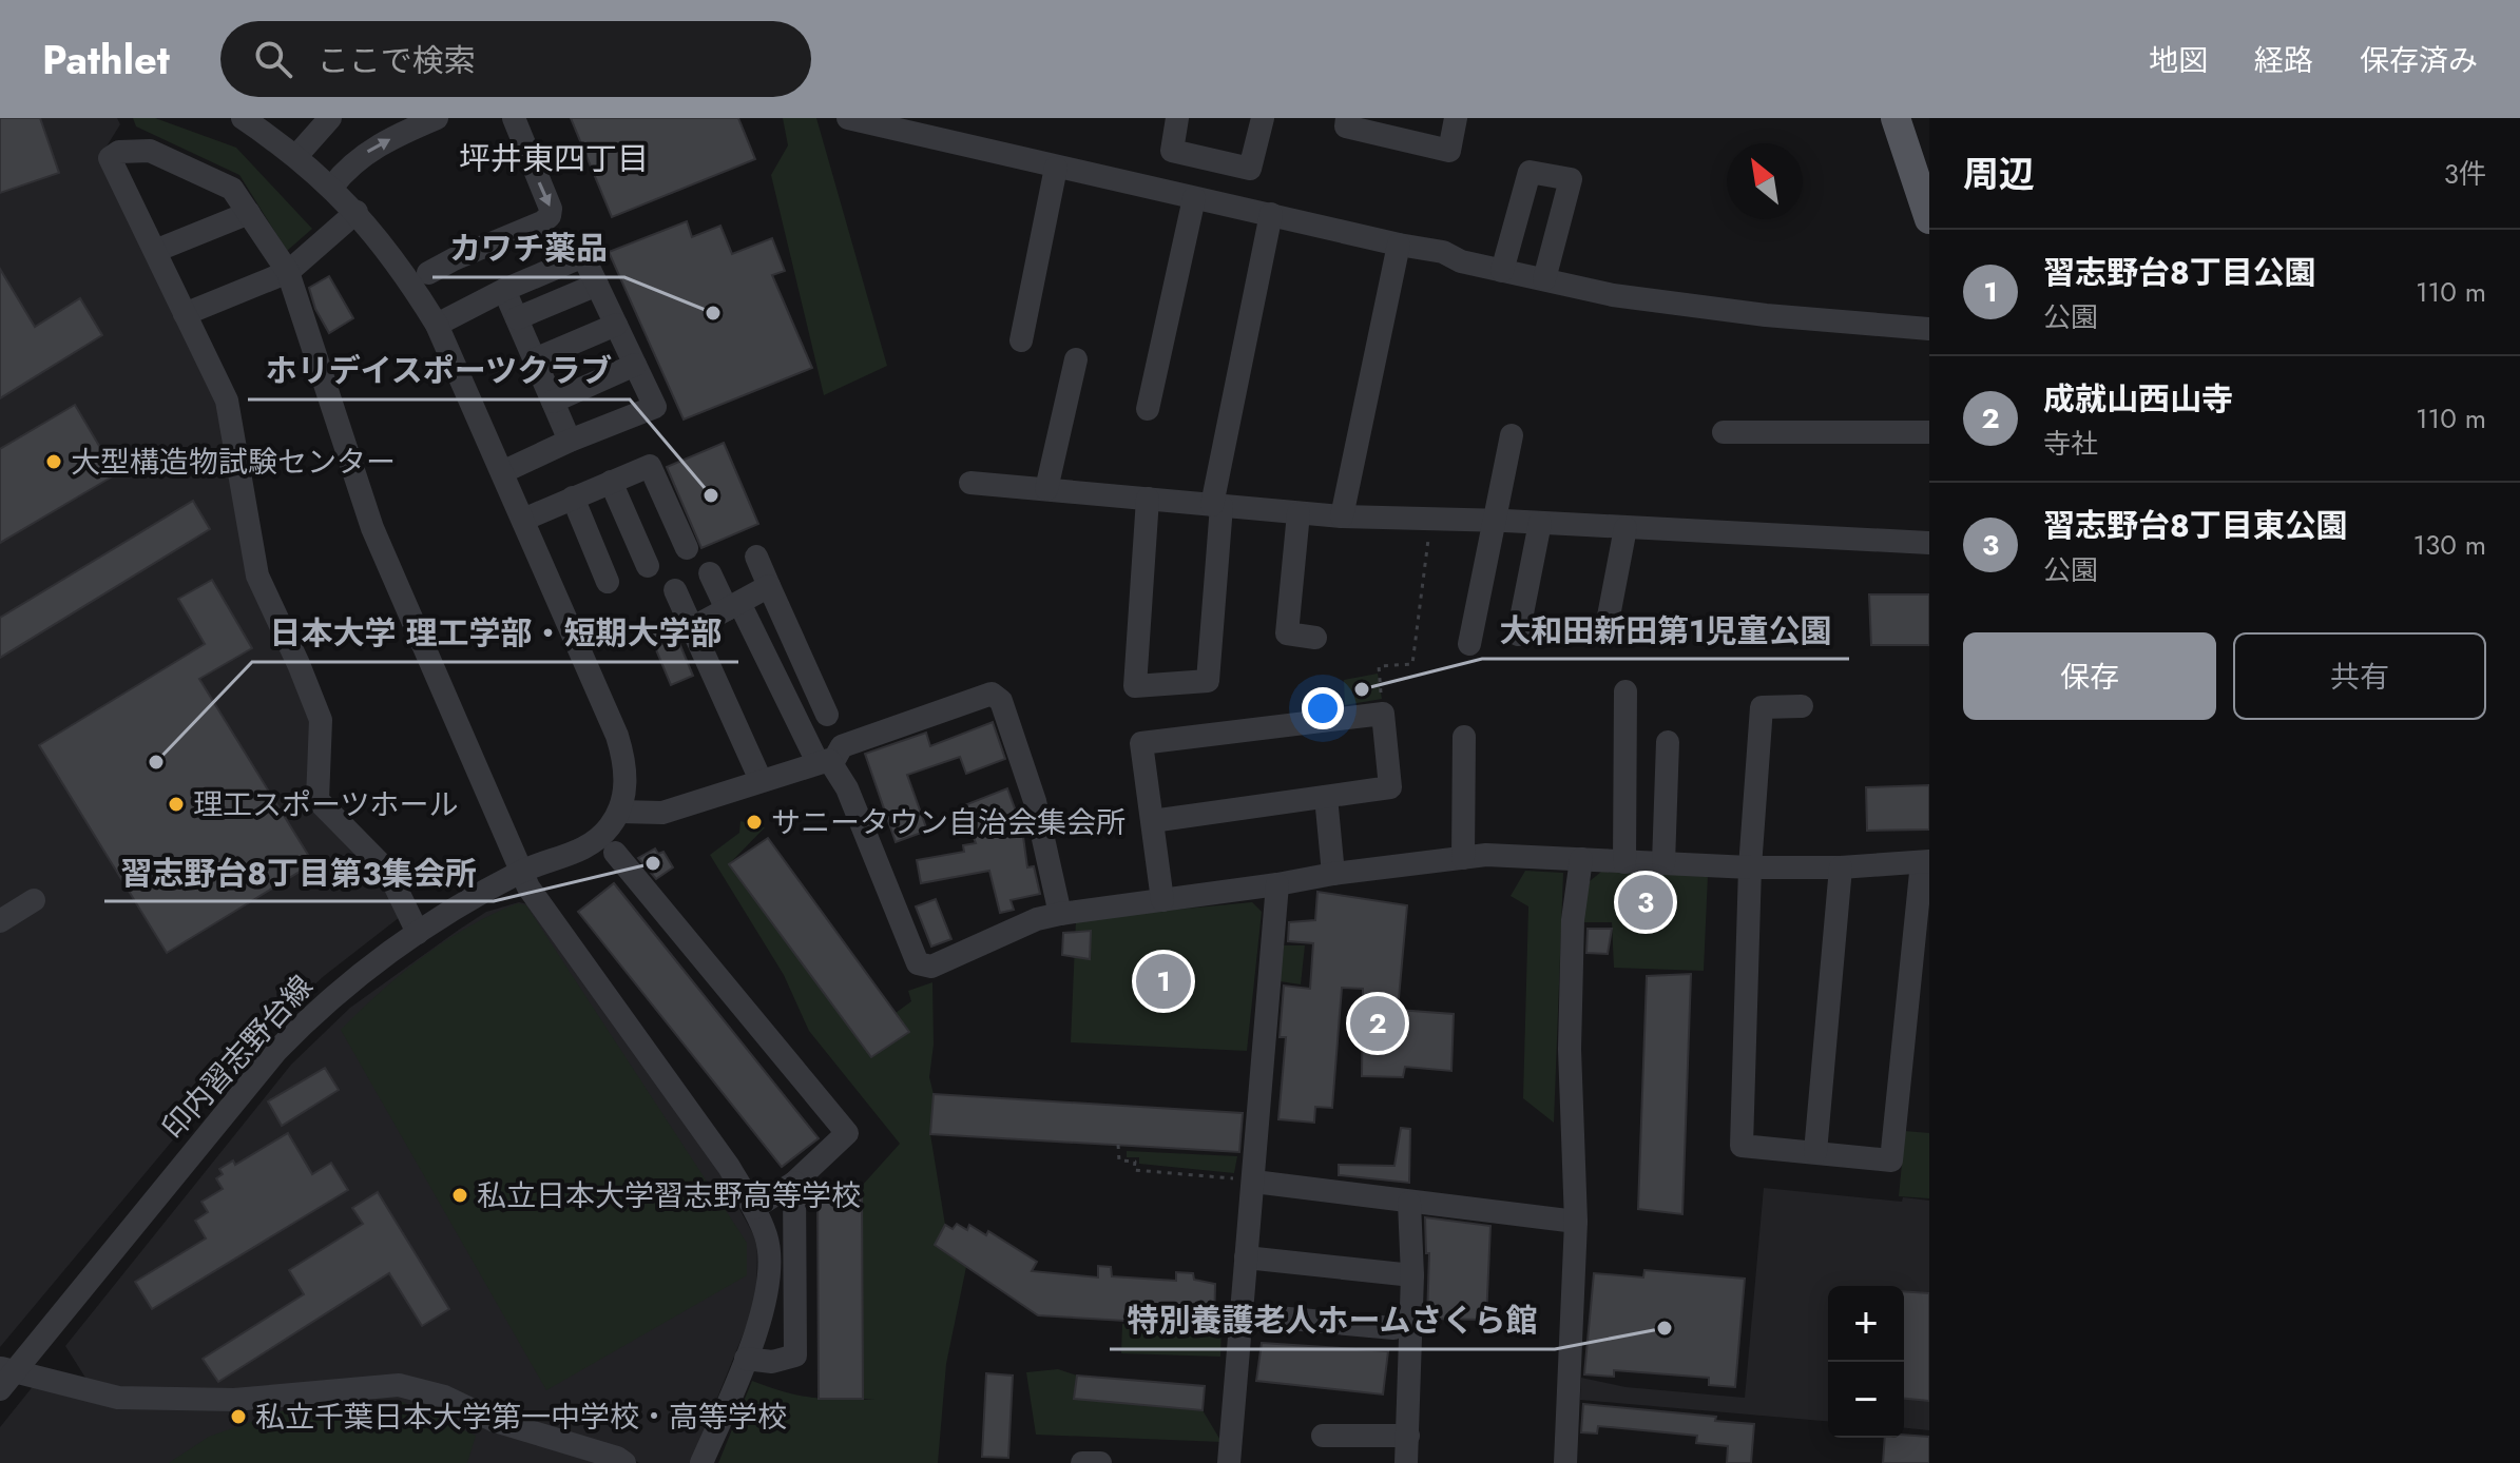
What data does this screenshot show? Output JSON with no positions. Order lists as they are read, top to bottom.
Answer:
{
  "streets": {
    "street": ["印内習志野台線"]
  },
  "districts": ["坪井東四丁目"],
  "places": [
    "カワチ薬品",
    "大型構造物試験センター",
    "ホリデイスポーツクラブ",
    "大和田新田第1児童公園",
    "日本大学 理工学部・短期大学部",
    "理工スポーツホール",
    "サニータウン自治会集会所",
    "習志野台8丁目第3集会所",
    "私立日本大学習志野高等学校",
    "特別養護老人ホームさくら館",
    "私立千葉日本大学第一中学校・高等学校"
  ],
  "north": "top left",
  "page": {
    "header": "Pathlet",
    "search": "ここで検索",
    "nav": ["地図", "経路", "保存済み"],
    "heading": ["周辺", "3件"],
    "list": [
      {
        "mark": "1",
        "name": "習志野台8丁目公園",
        "note": "公園",
        "value": "110 m"
      },
      {
        "mark": "2",
        "name": "成就山西山寺",
        "note": "寺社",
        "value": "110 m"
      },
      {
        "mark": "3",
        "name": "習志野台8丁目東公園",
        "note": "公園",
        "value": "130 m"
      }
    ],
    "buttons": ["保存", "共有"],
    "pins": ["3", "1", "2"],
    "map_buttons": ["+", "−"]
  }
}
